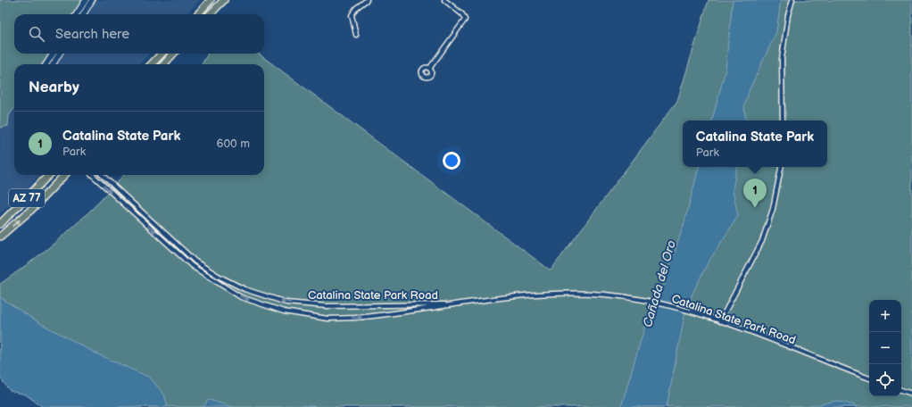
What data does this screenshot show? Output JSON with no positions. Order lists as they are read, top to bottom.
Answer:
{
  "streets": {
    "highway": ["AZ 77"],
    "street": ["Catalina State Park Road"]
  },
  "water": ["Cañada del Oro"],
  "page": {
    "search": "Search here",
    "heading": "Nearby",
    "list": [
      {
        "mark": "1",
        "name": "Catalina State Park",
        "note": "Park",
        "value": "600 m"
      }
    ],
    "popup": ["Catalina State Park", "Park"],
    "pins": "1",
    "map_buttons": ["+", "−"]
  }
}
